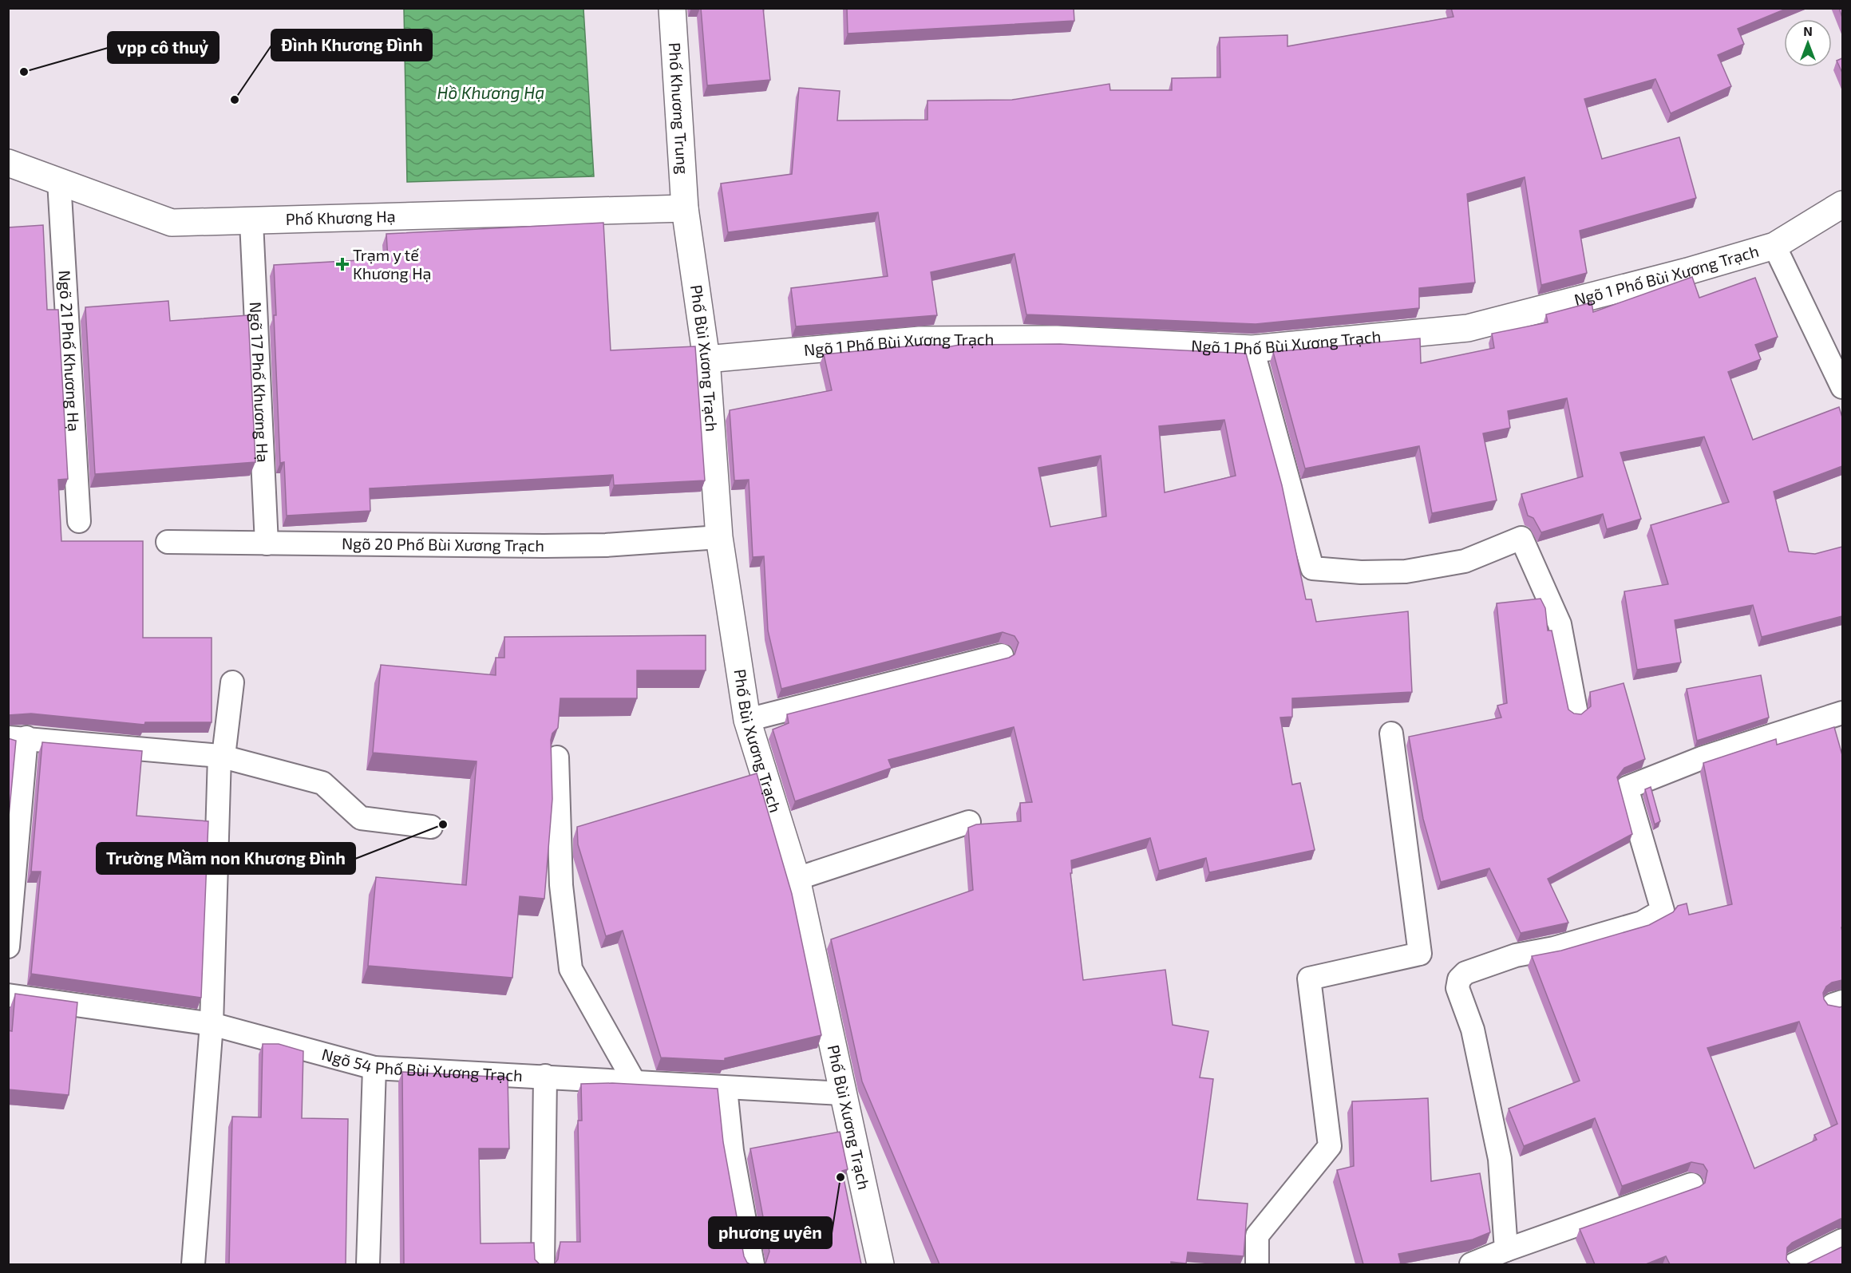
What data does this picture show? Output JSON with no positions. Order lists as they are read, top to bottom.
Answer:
{
  "streets": {
    "street": [
      "Phố Khương Trung",
      "Phố Khương Hạ",
      "Ngõ 1 Phố Bùi Xương Trạch",
      "Phố Bùi Xương Trạch"
    ],
    "lane": [
      "Ngõ 21 Phố Khương Hạ",
      "Ngõ 17 Phố Khương Hạ",
      "Ngõ 20 Phố Bùi Xương Trạch",
      "Ngõ 54 Phố Bùi Xương Trạch"
    ]
  },
  "crossings": [
    ["Phố Khương Trung", "Phố Khương Hạ"],
    ["Phố Khương Trung", "Phố Bùi Xương Trạch"],
    ["Phố Khương Hạ", "Ngõ 21 Phố Khương Hạ"],
    ["Phố Khương Hạ", "Phố Bùi Xương Trạch"],
    ["Phố Khương Hạ", "Ngõ 17 Phố Khương Hạ"],
    ["Ngõ 1 Phố Bùi Xương Trạch", "Phố Bùi Xương Trạch"],
    ["Phố Bùi Xương Trạch", "Ngõ 20 Phố Bùi Xương Trạch"],
    ["Phố Bùi Xương Trạch", "Ngõ 54 Phố Bùi Xương Trạch"],
    ["Ngõ 17 Phố Khương Hạ", "Ngõ 20 Phố Bùi Xương Trạch"]
  ],
  "water": ["Hồ Khương Hạ"],
  "places": {
    "other": [
      "vpp cô thuỷ",
      "Đình Khương Đình",
      "Trường Mầm non Khương Đình",
      "phương uyên"
    ],
    "health": ["Trạm y tế Khương Hạ"]
  },
  "north": "top"
}
